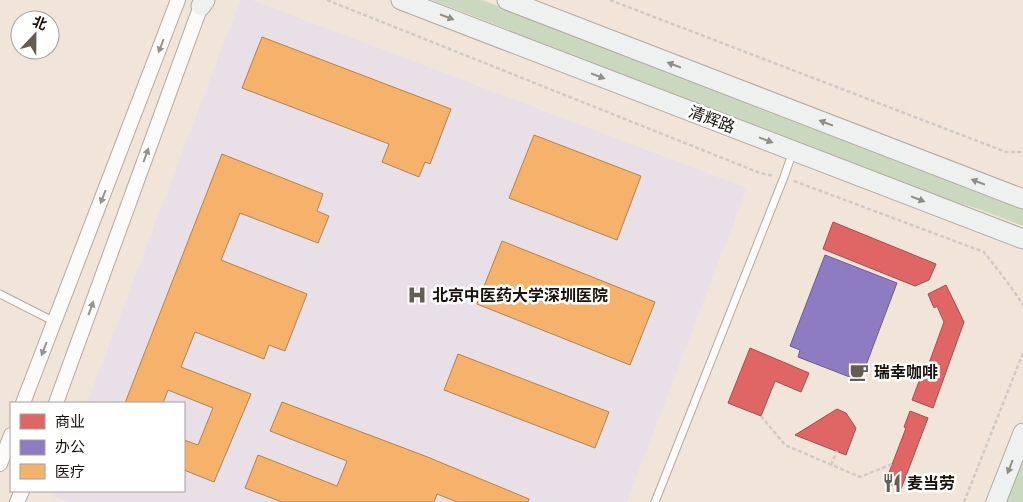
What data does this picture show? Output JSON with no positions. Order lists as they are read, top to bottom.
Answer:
{
  "streets": {
    "street": ["清辉路"]
  },
  "places": {
    "hospital": ["北京中医药大学深圳医院"],
    "cafe": ["瑞幸咖啡"],
    "restaurant": ["麦当劳"]
  },
  "legend": ["商业", "办公", "医疗"],
  "north": "top"
}
